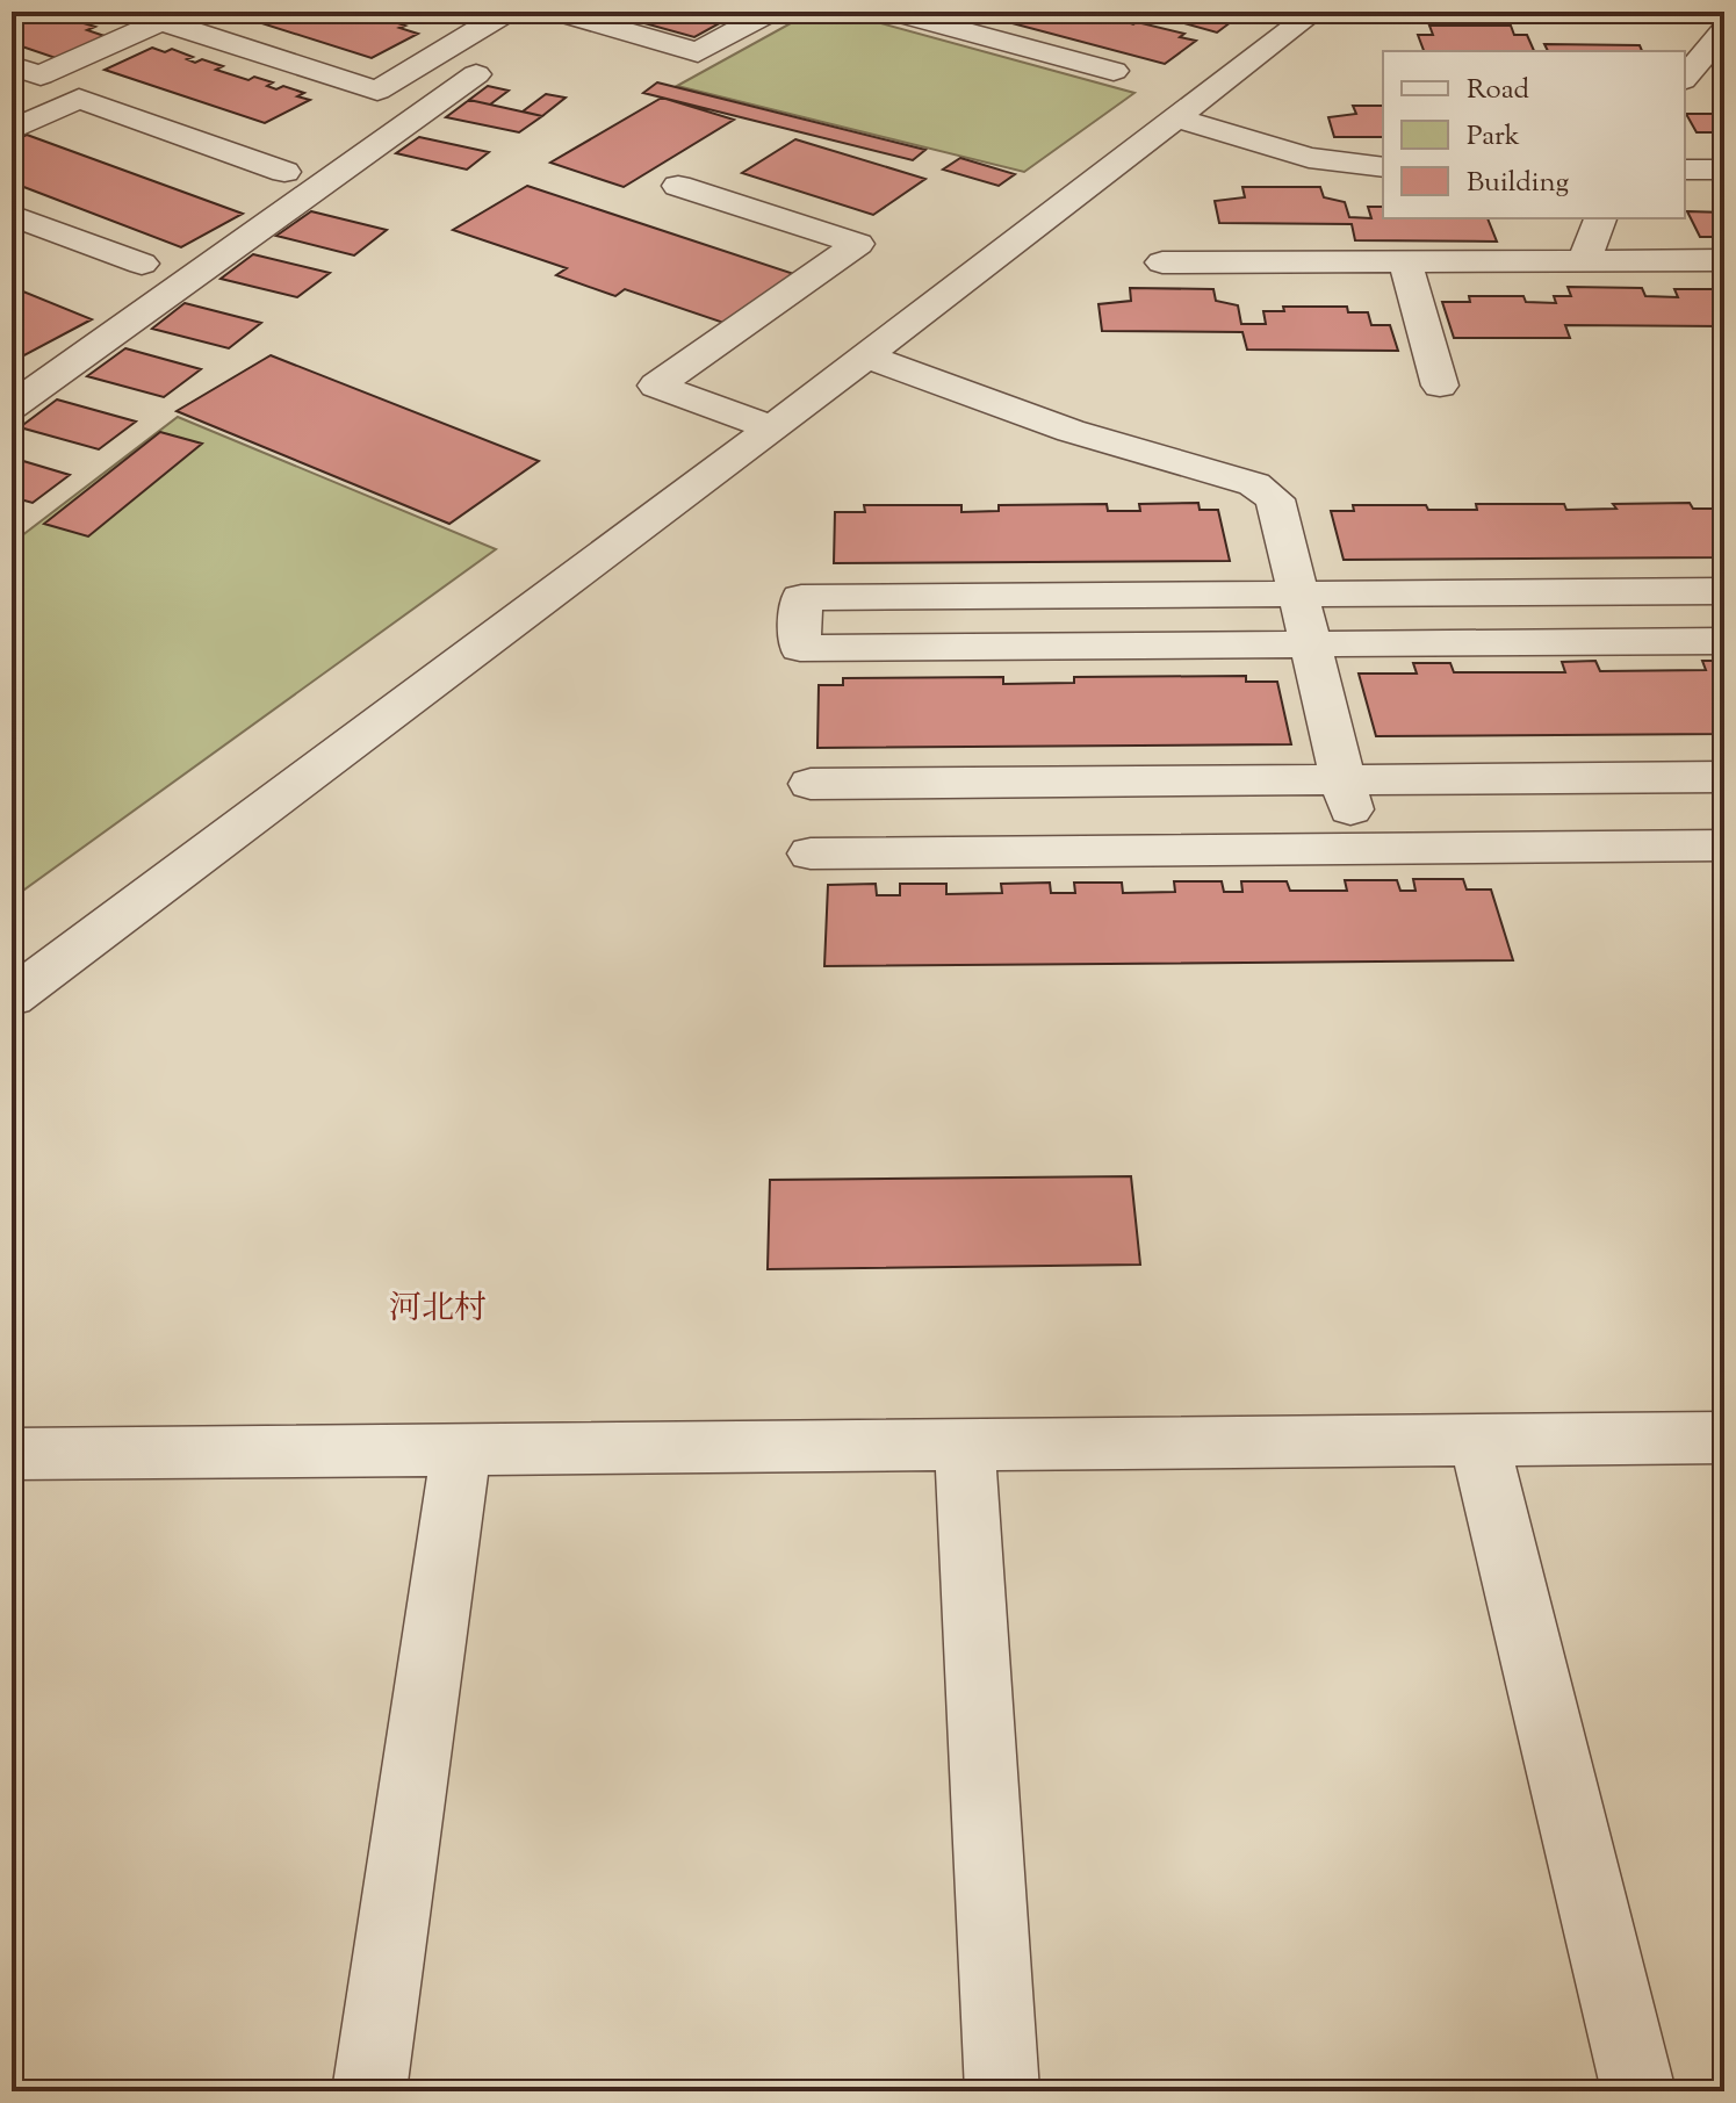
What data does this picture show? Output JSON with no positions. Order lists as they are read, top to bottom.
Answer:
{
  "districts": ["河北村"],
  "legend": ["Road", "Park", "Building"]
}
